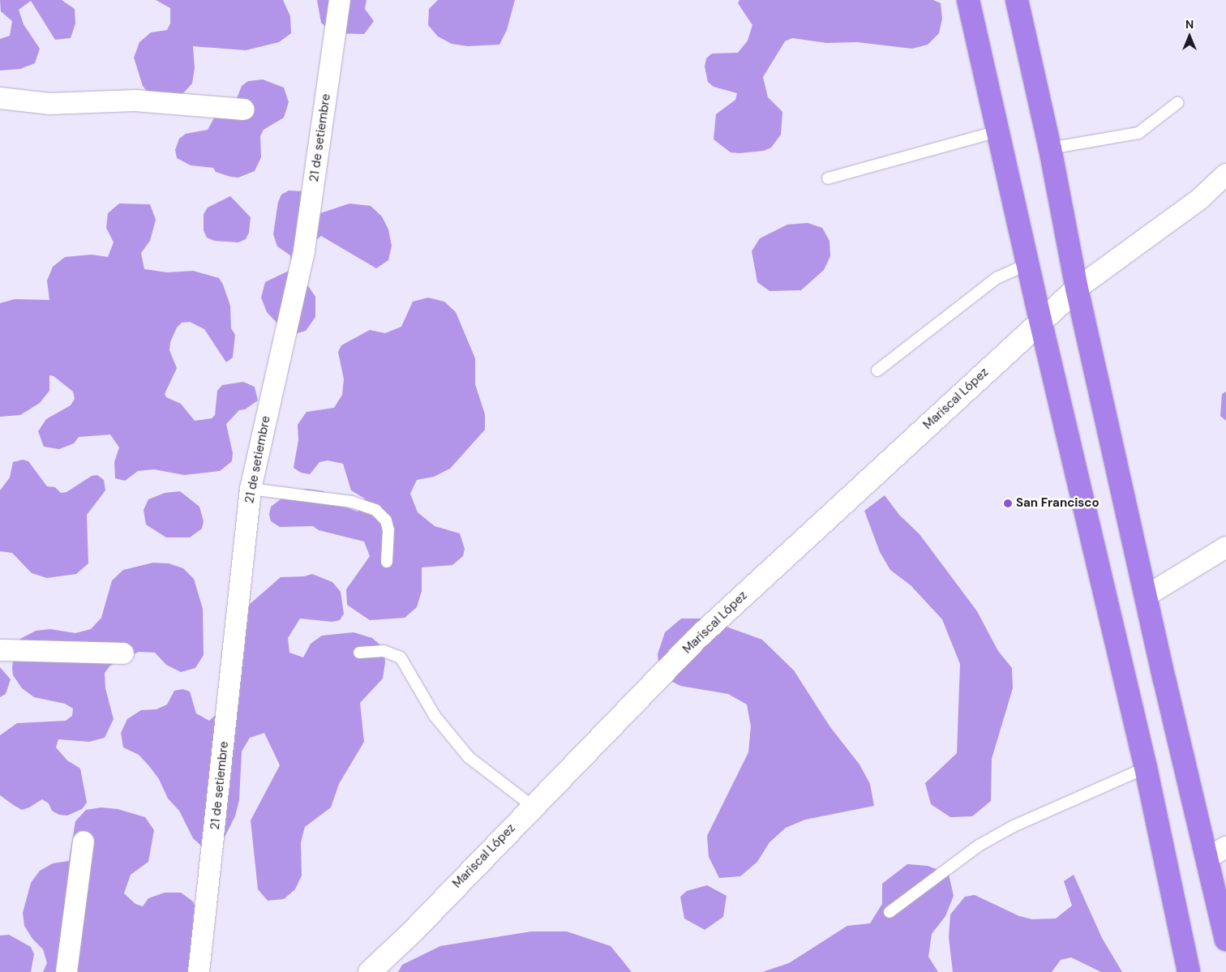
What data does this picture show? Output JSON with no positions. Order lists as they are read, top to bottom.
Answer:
{
  "streets": {
    "street": ["21 de setiembre", "Mariscal López"]
  },
  "places": ["San Francisco"],
  "north": "top"
}
